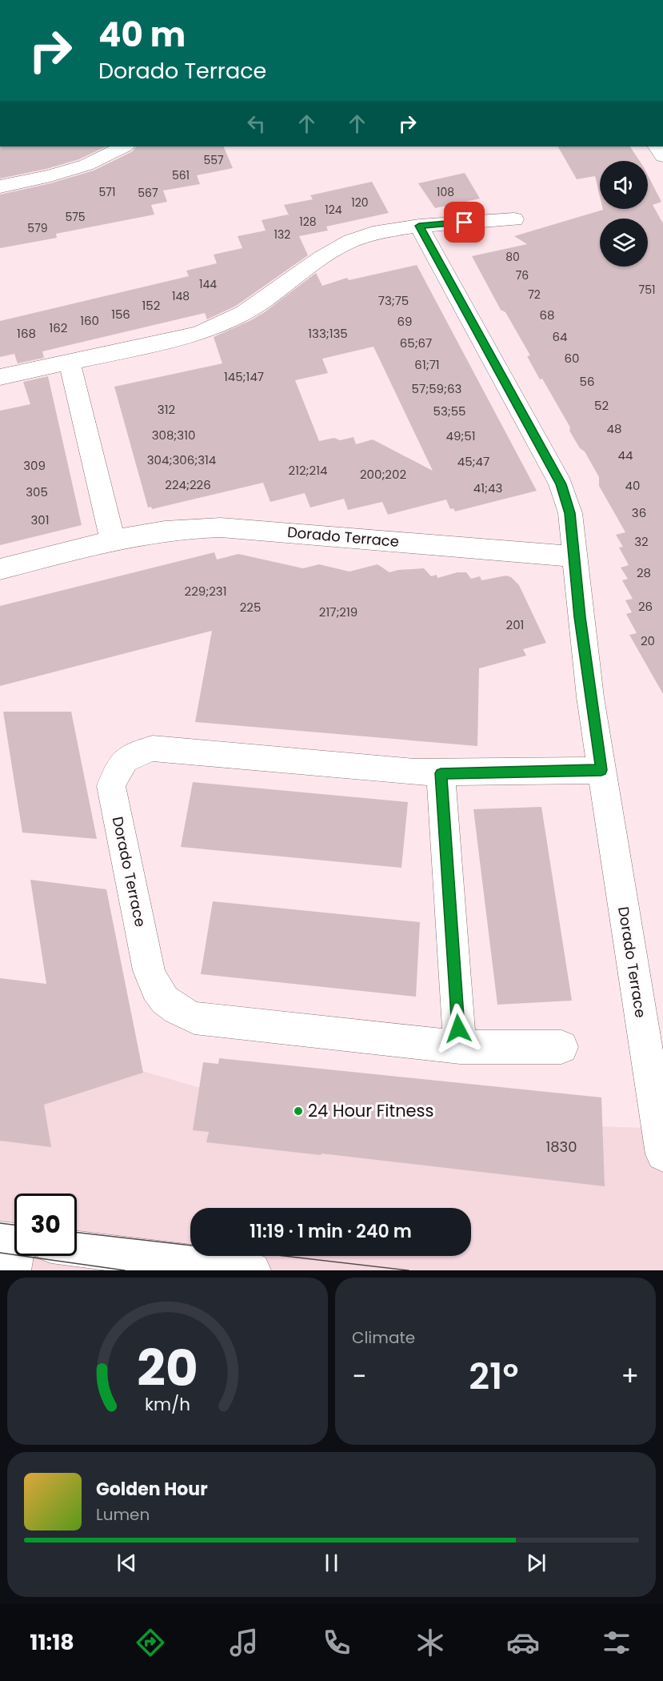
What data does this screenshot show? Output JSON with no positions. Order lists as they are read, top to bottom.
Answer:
{
  "streets": {
    "street": ["Dorado Terrace"]
  },
  "places": ["24 Hour Fitness"],
  "house_numbers": [
    "557",
    "561",
    "571",
    "108",
    "567",
    "120",
    "124",
    "575",
    "128",
    "579",
    "132",
    "80",
    "76",
    "144",
    "751",
    "72",
    "148",
    "73;75",
    "152",
    "156",
    "68",
    "160",
    "69",
    "162",
    "168",
    "133;135",
    "64",
    "65;67",
    "60",
    "61;71",
    "145;147",
    "56",
    "57;59;63",
    "52",
    "312",
    "53;55",
    "48",
    "308;310",
    "49;51",
    "44",
    "304;306;314",
    "45;47",
    "309",
    "212;214",
    "200;202",
    "224;226",
    "40",
    "41;43",
    "305",
    "36",
    "301",
    "32",
    "28",
    "229;231",
    "26",
    "225",
    "217;219",
    "201",
    "20",
    "1830"
  ],
  "page": {
    "turn": ["40 m", "Dorado Terrace"],
    "limit": "30",
    "trip": "11:19 · 1 min · 240 m",
    "tile": "Climate",
    "heat": ["−", "21°", "+"],
    "song": ["Golden Hour", "Lumen"],
    "tabs": "11:18",
    "gauge": ["20", "km/h"]
  }
}
